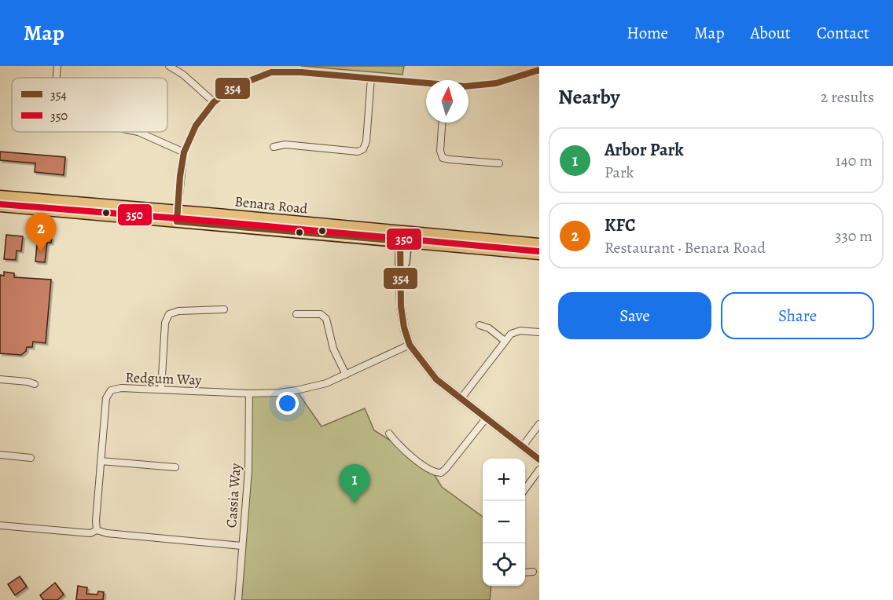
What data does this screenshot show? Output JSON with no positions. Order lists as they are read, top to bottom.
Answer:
{
  "streets": {
    "main road": ["Benara Road"],
    "street": ["Redgum Way", "Cassia Way"]
  },
  "crossings": [
    ["Redgum Way", "Cassia Way"]
  ],
  "lines": ["transit line 354", "transit line 350"],
  "legend": ["354", "350"],
  "north": "top",
  "page": {
    "header": "Map",
    "nav": [
      "Home",
      "Map",
      "About",
      "Contact"
    ],
    "heading": ["Nearby", "2 results"],
    "list": [
      {
        "mark": "1",
        "name": "Arbor Park",
        "note": "Park",
        "value": "140 m"
      },
      {
        "mark": "2",
        "name": "KFC",
        "note": "Restaurant · Benara Road",
        "value": "330 m"
      }
    ],
    "pins": ["2", "1"],
    "buttons": ["Save", "Share"],
    "map_buttons": ["+", "−"]
  }
}
